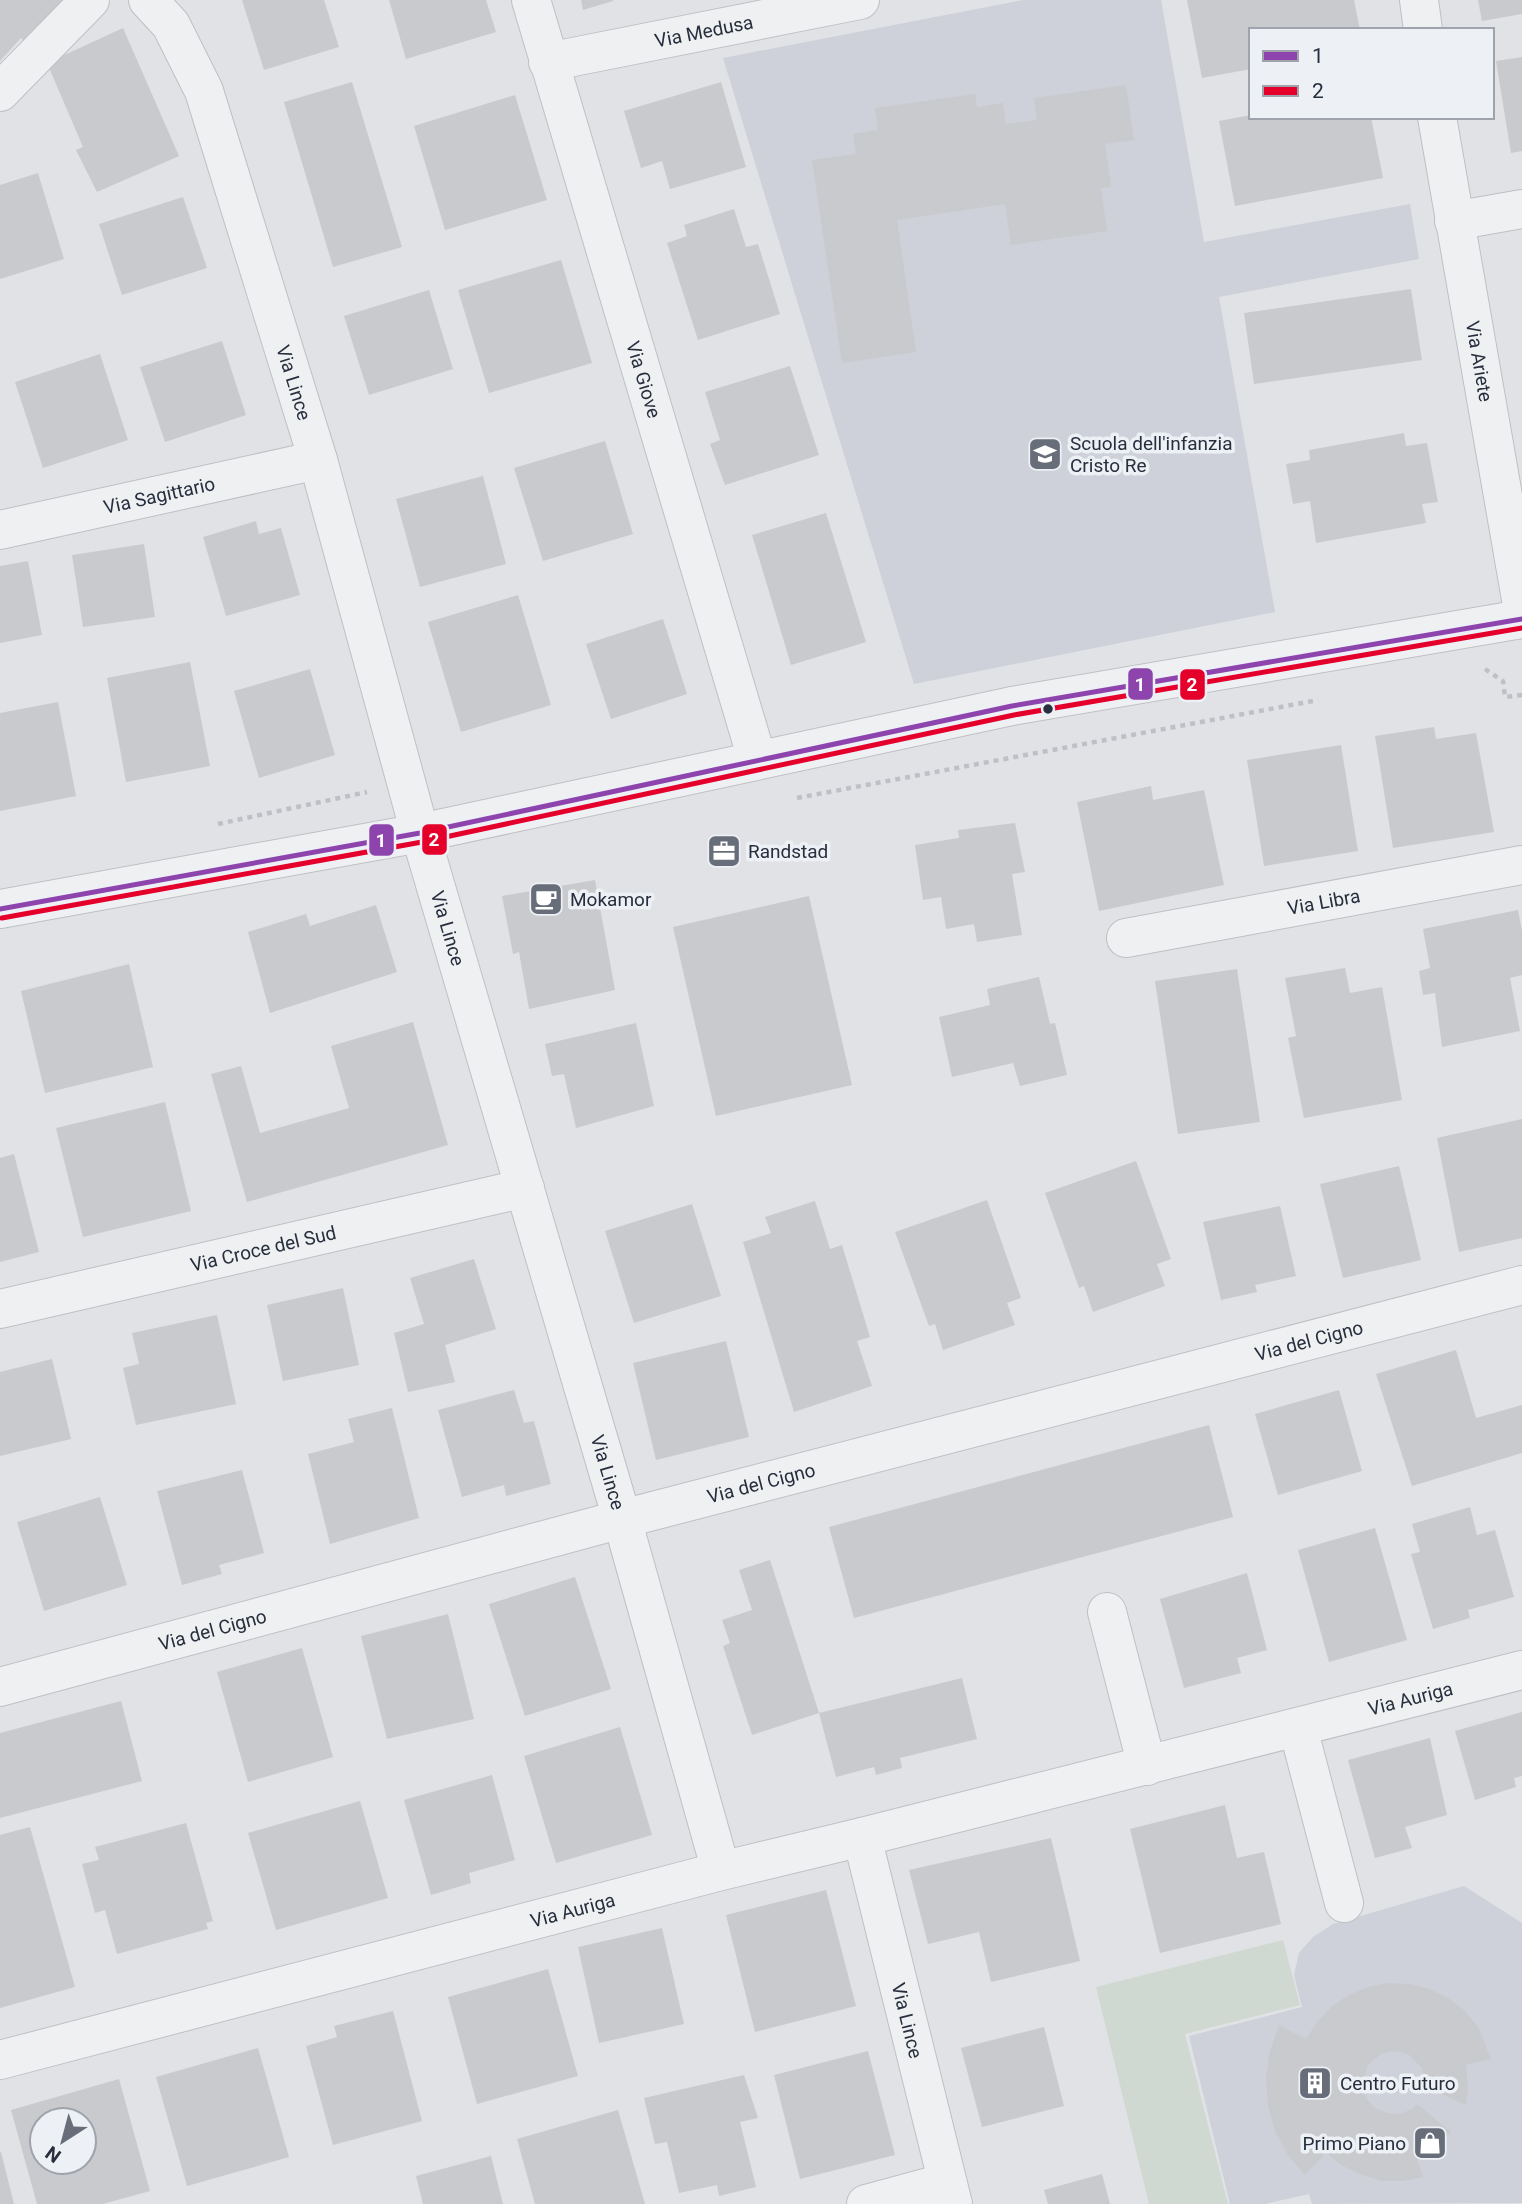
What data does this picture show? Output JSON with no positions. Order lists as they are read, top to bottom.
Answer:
{
  "streets": {
    "street": [
      "Via Medusa",
      "Via Ariete",
      "Via Giove",
      "Via Lince",
      "Via Sagittario",
      "Via Libra",
      "Via Croce del Sud",
      "Via del Cigno",
      "Via Auriga"
    ]
  },
  "crossings": [
    ["Via Medusa", "Via Giove"],
    ["Via Lince", "Via Sagittario"],
    ["Via Lince", "Via Croce del Sud"],
    ["Via Lince", "Via del Cigno"],
    ["Via Lince", "Via Auriga"]
  ],
  "places": {
    "school or university": ["Scuola dell'infanzia Cristo Re"],
    "office": ["Randstad"],
    "cafe": ["Mokamor"],
    "building": ["Centro Futuro"],
    "shop": ["Primo Piano"]
  },
  "lines": ["transit line 1", "transit line 2"],
  "legend": ["1", "2"],
  "north": "bottom left"
}
